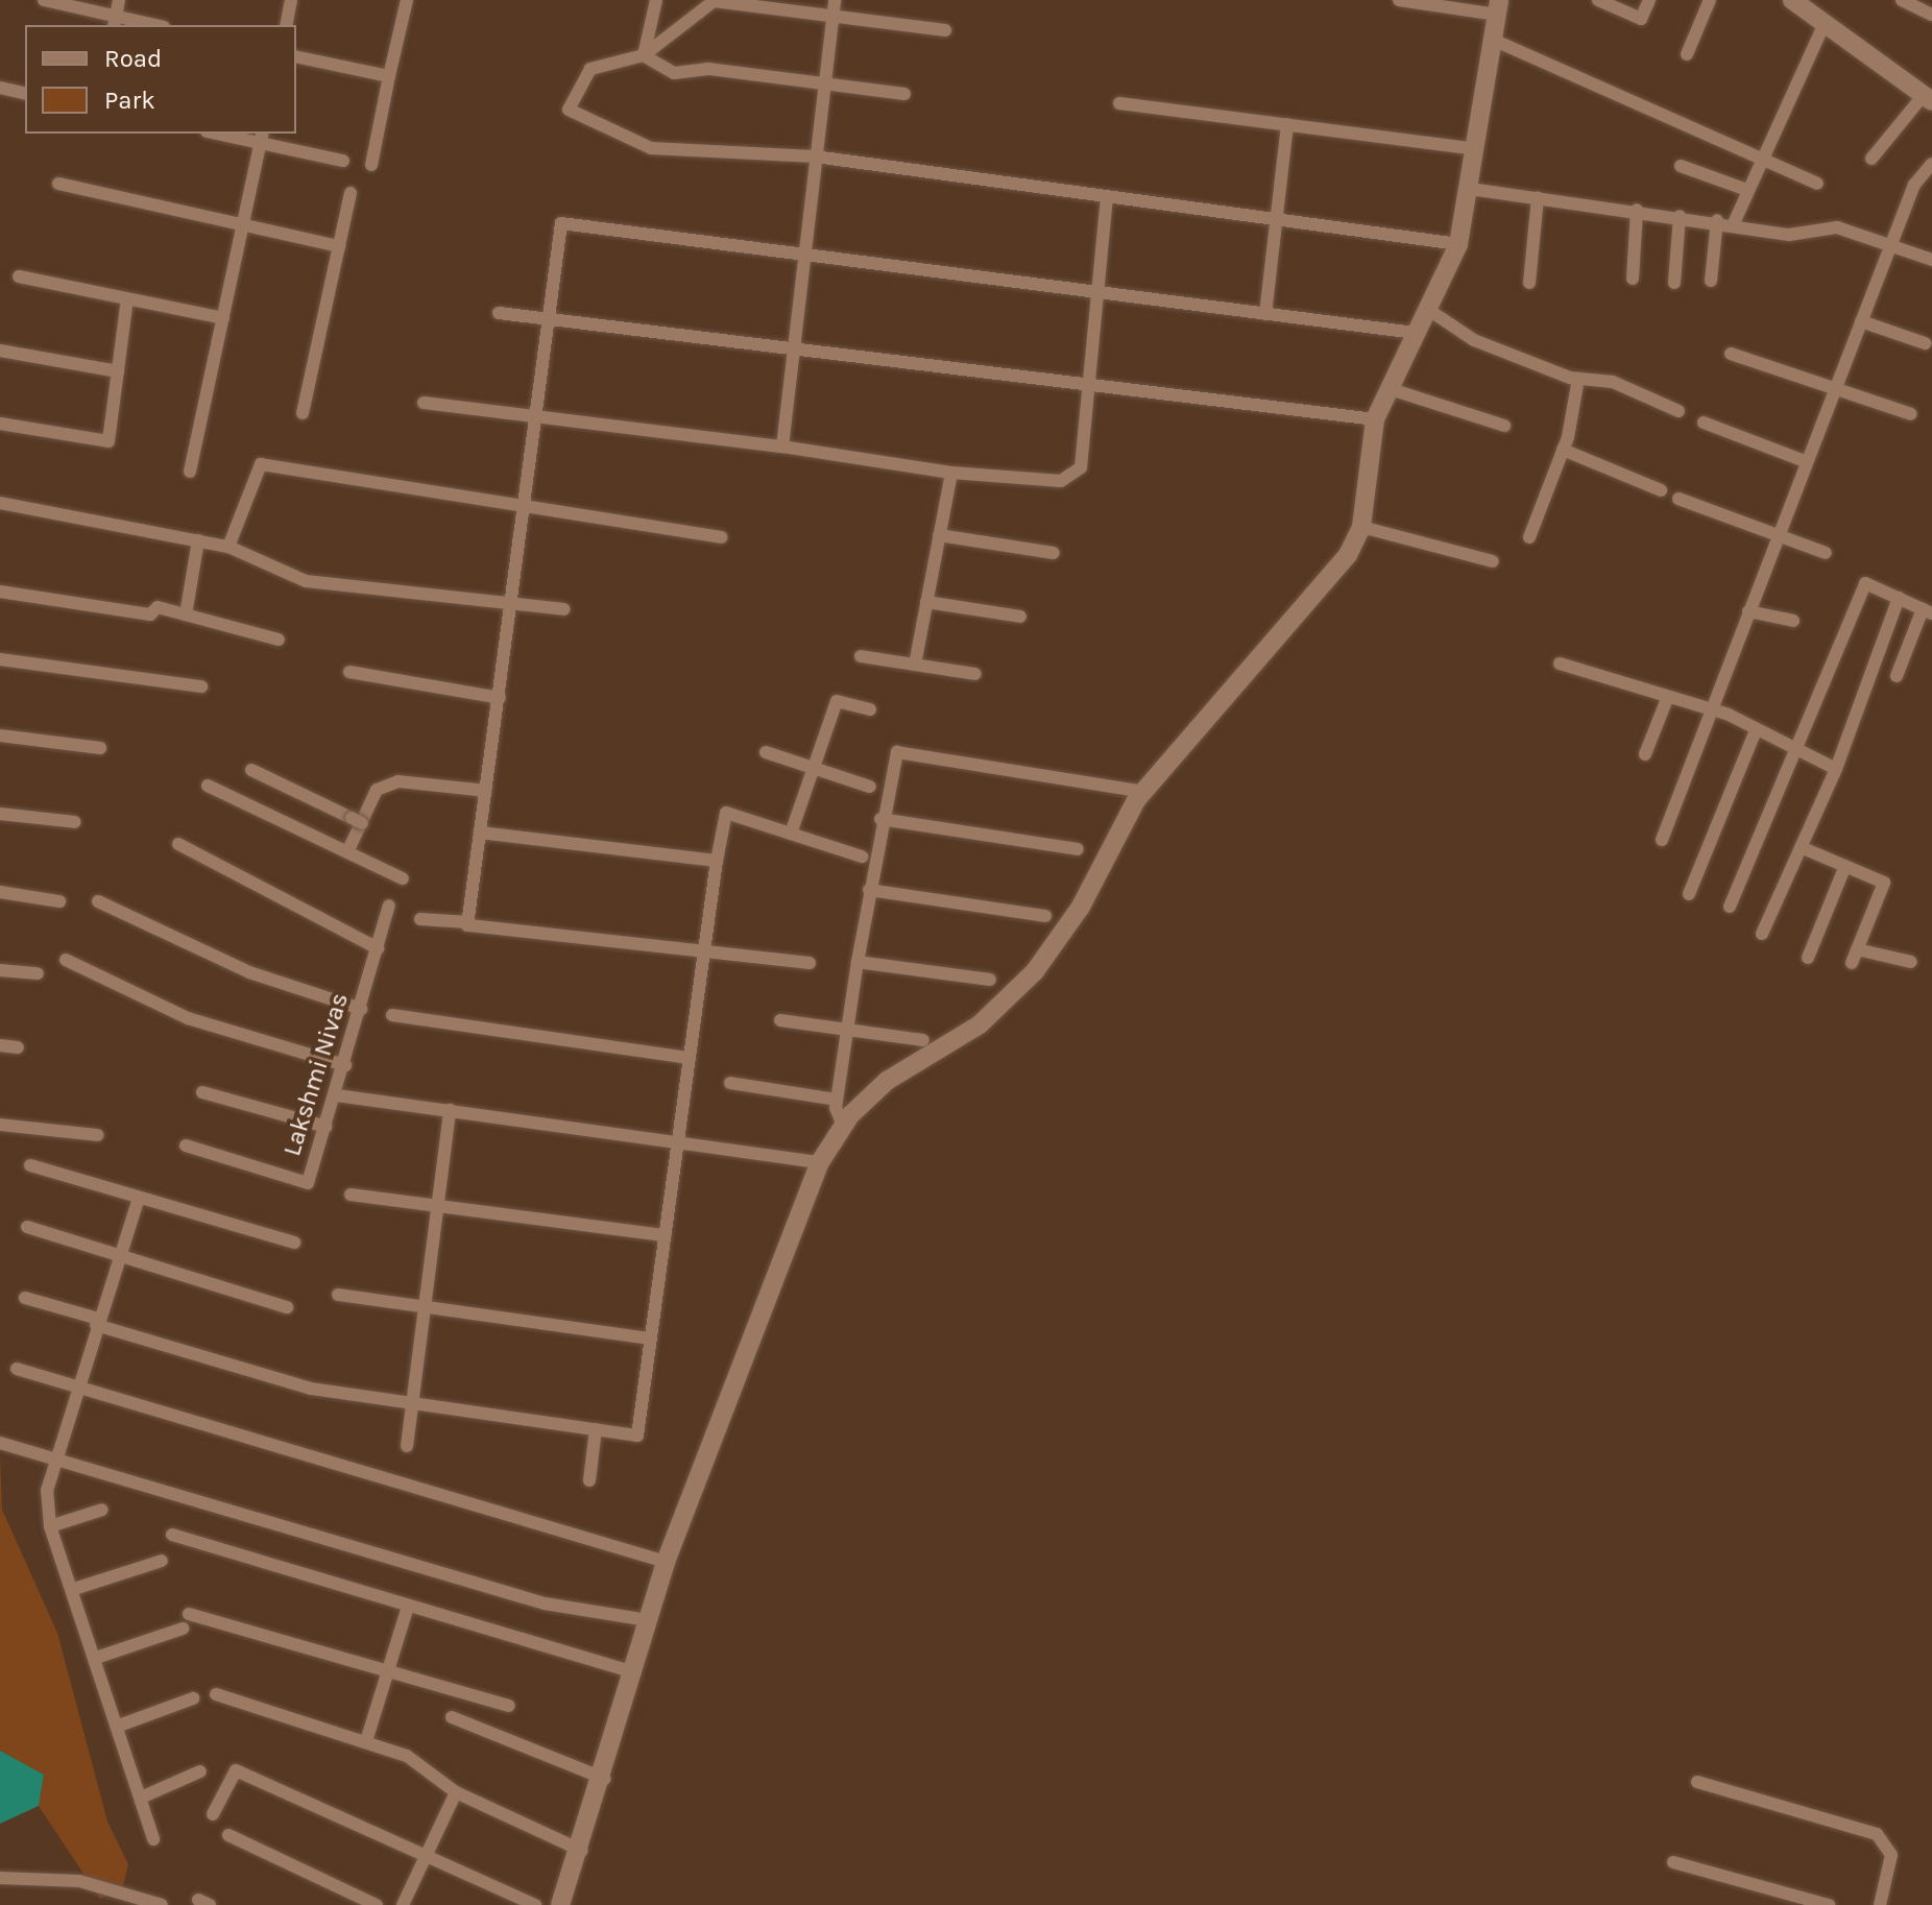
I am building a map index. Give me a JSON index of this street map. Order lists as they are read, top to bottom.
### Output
{
  "streets": {
    "street": ["Lakshmi Nivas"]
  },
  "legend": ["Road", "Park"]
}
